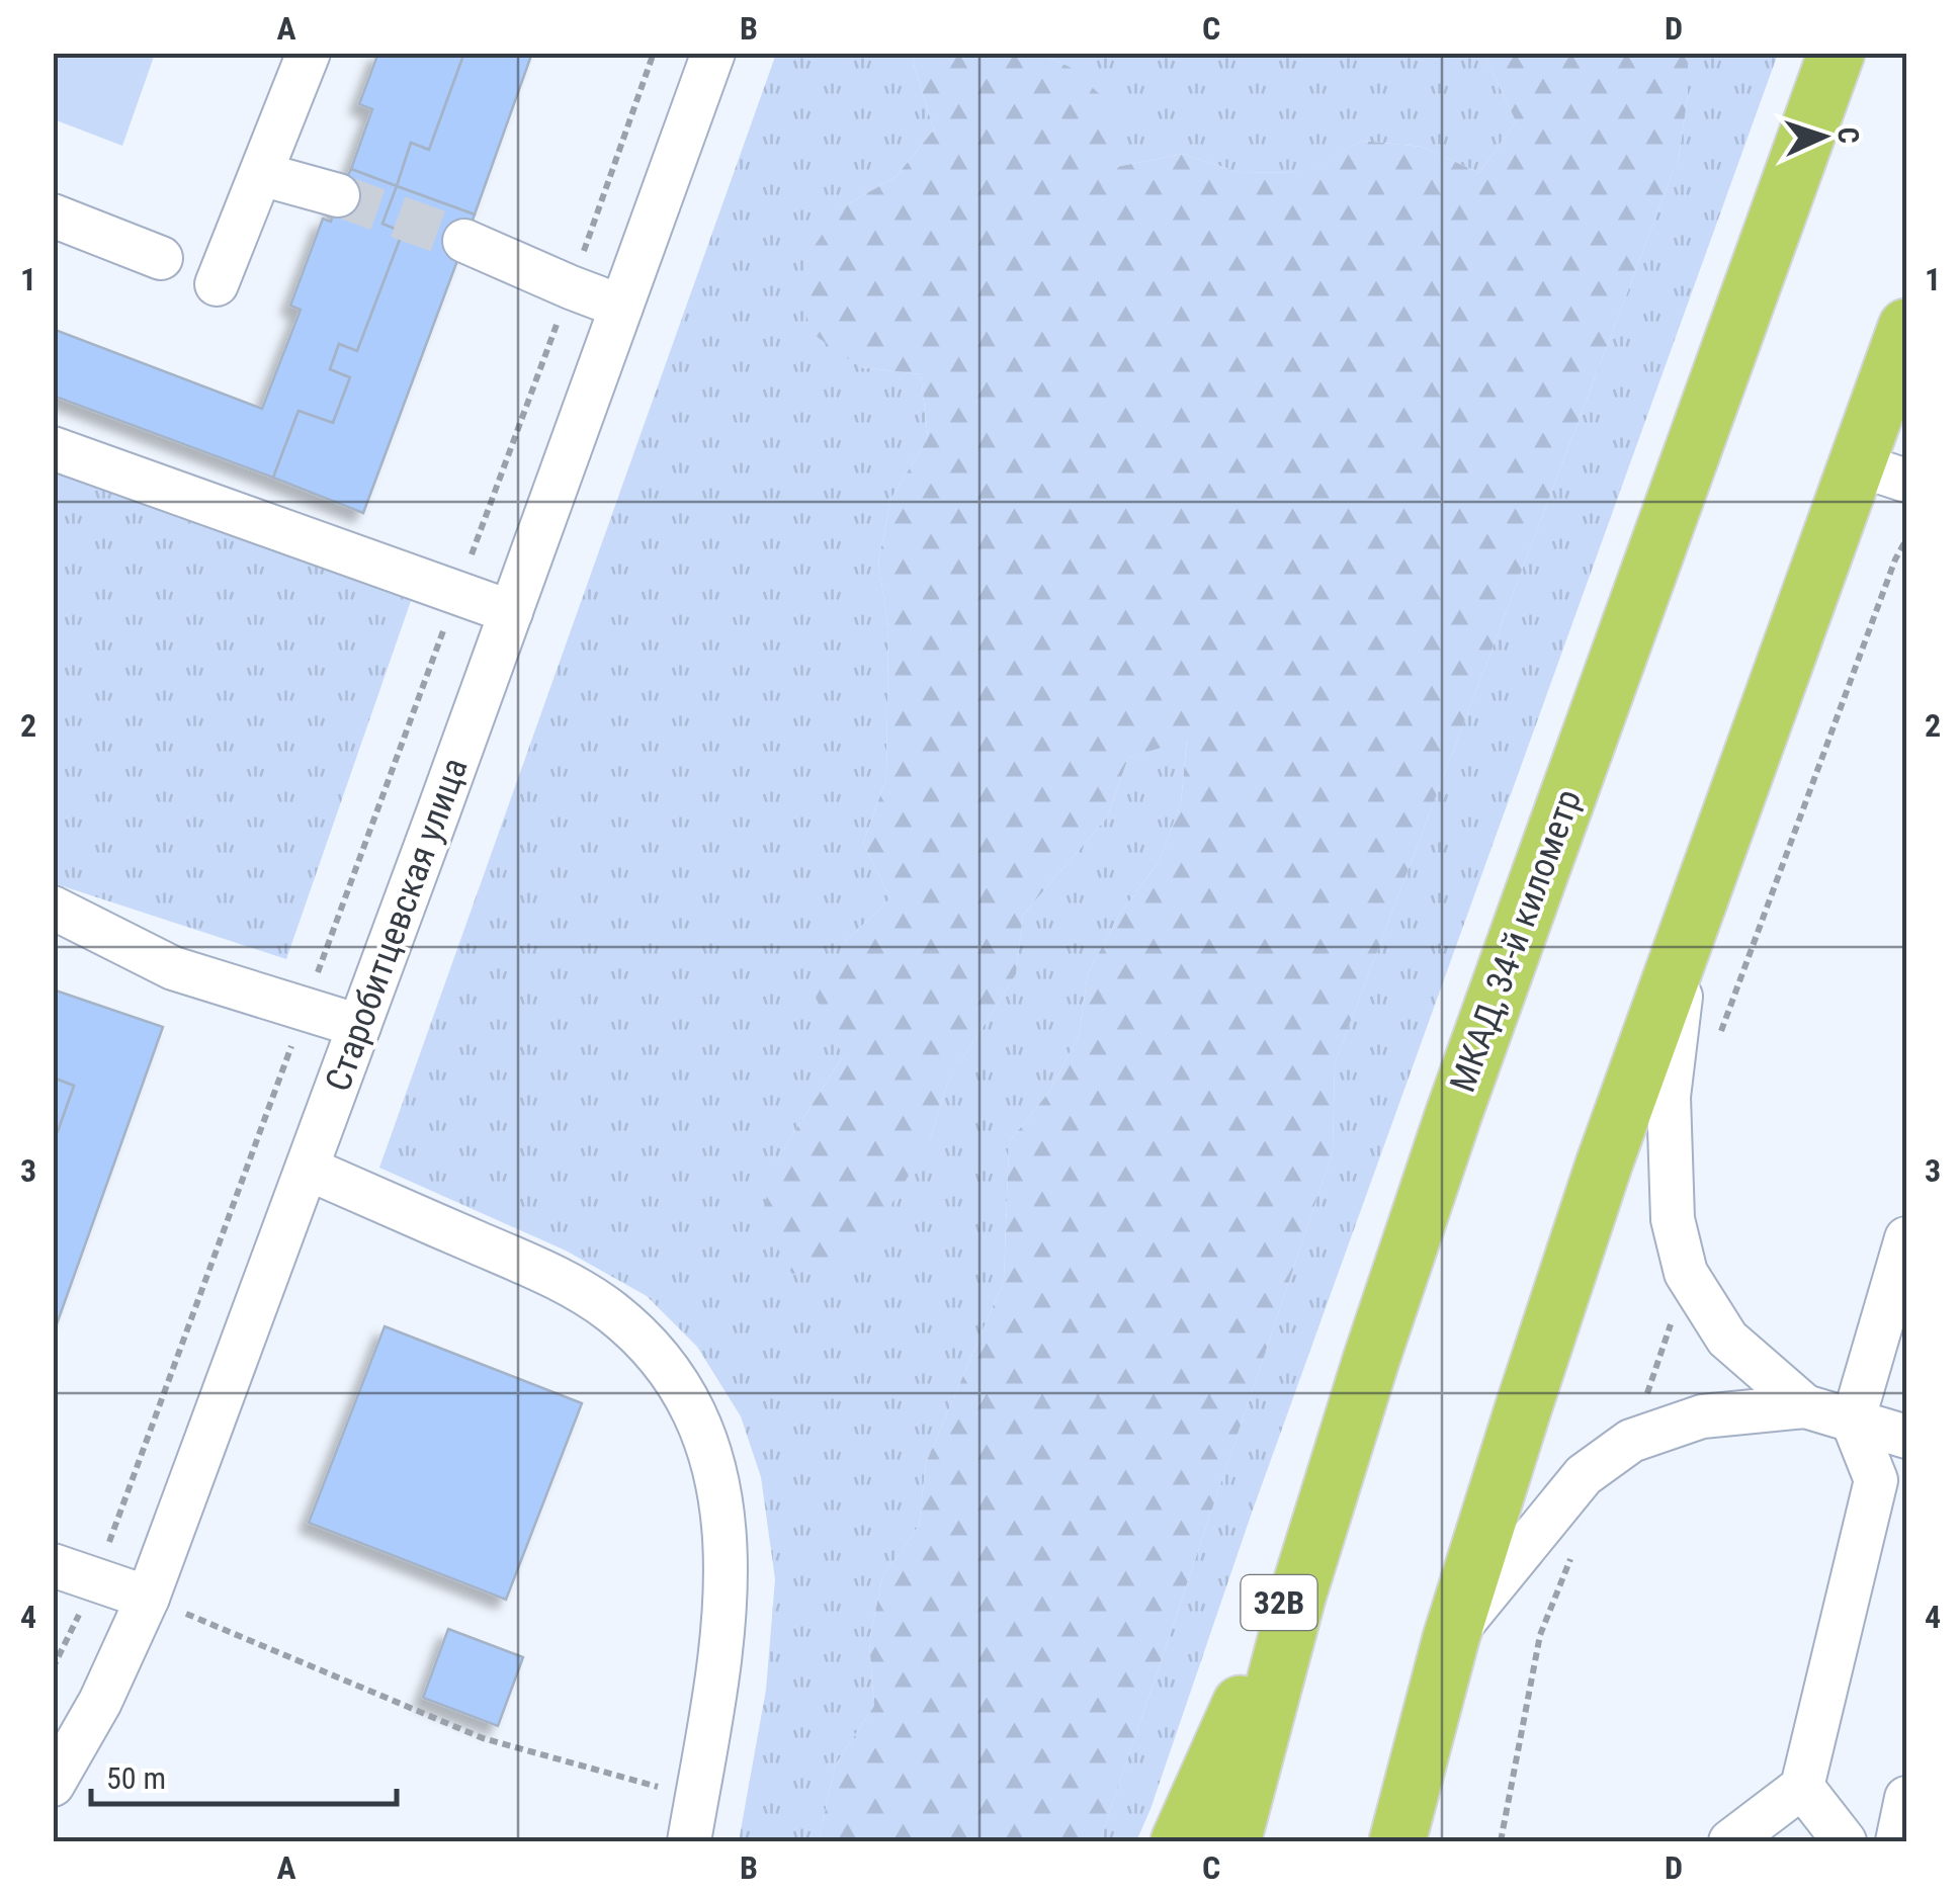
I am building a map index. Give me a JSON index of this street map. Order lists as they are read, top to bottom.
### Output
{
  "streets": {
    "highway": ["МКАД, 34-й километр", "32B"],
    "street": ["Старобитцевская улица"]
  },
  "crossings": [
    ["МКАД, 34-й километр", "32B"]
  ],
  "scale_bar": "50 m",
  "north": "right",
  "grid": {
    "columns": [
      "A",
      "B",
      "C",
      "D"
    ],
    "rows": [
      "1",
      "2",
      "3",
      "4"
    ]
  }
}
